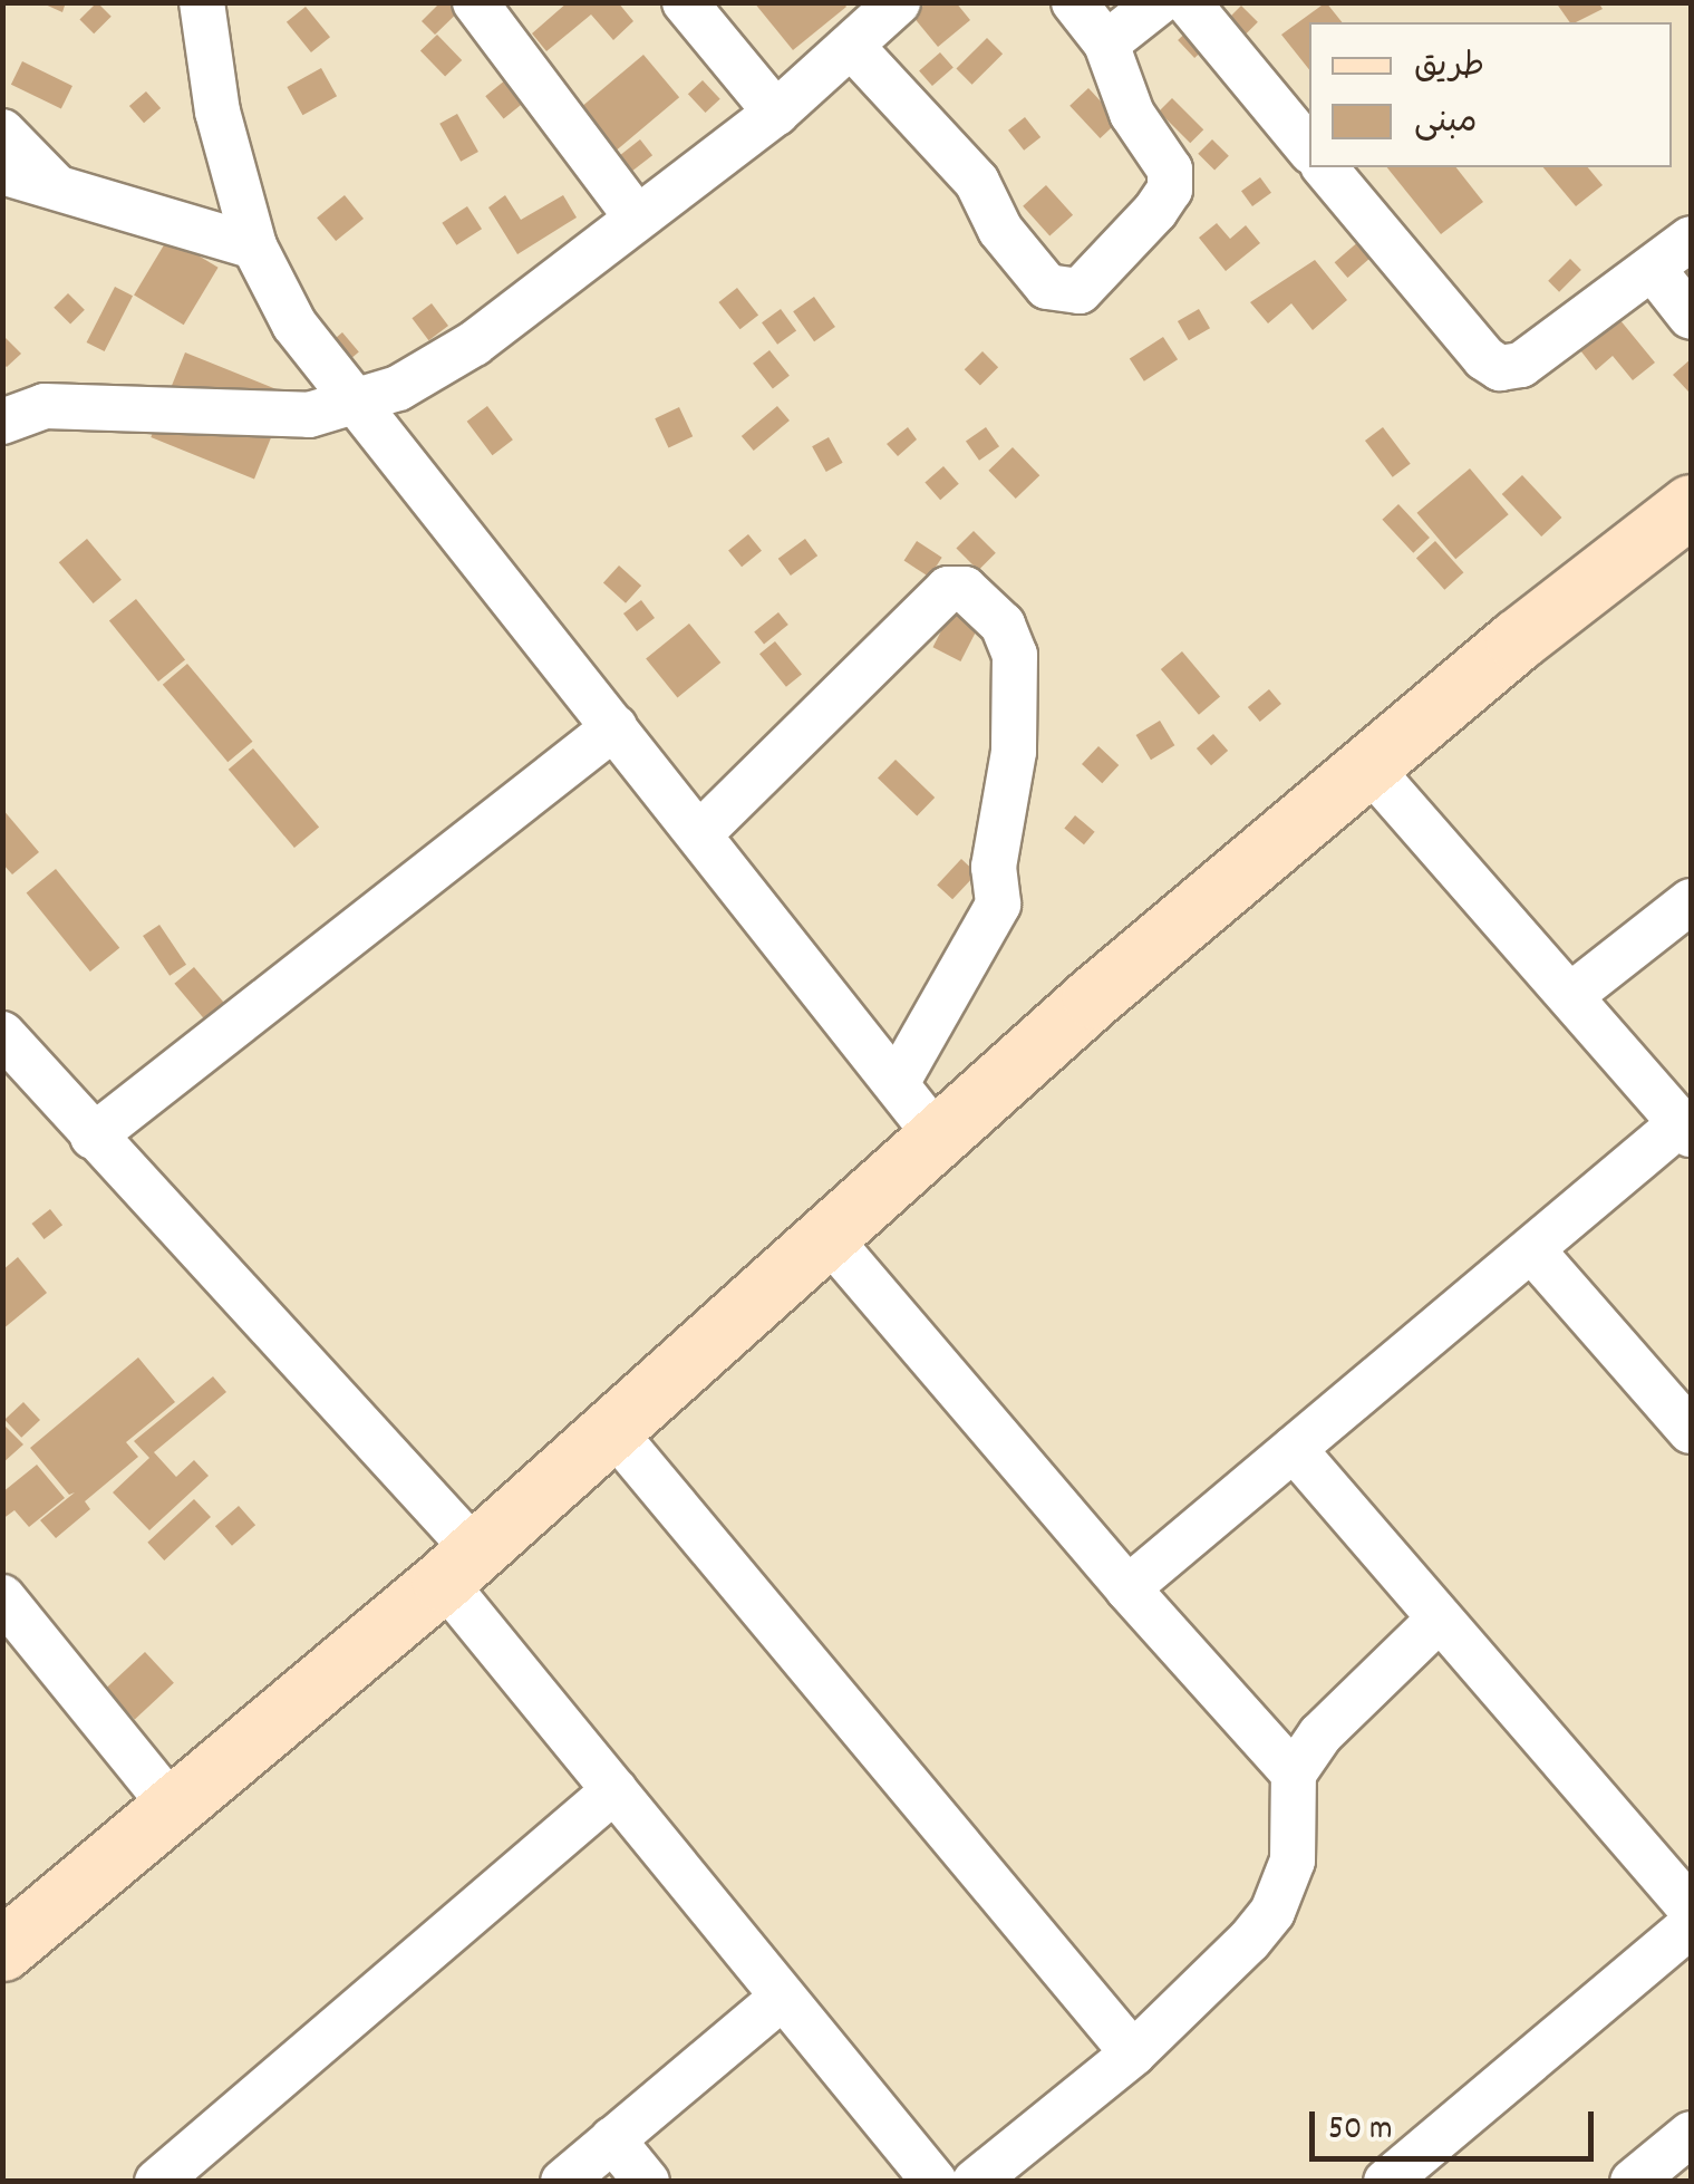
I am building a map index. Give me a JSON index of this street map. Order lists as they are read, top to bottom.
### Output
{
  "legend": ["طريق", "مبنى"],
  "scale_bar": "50 m"
}
